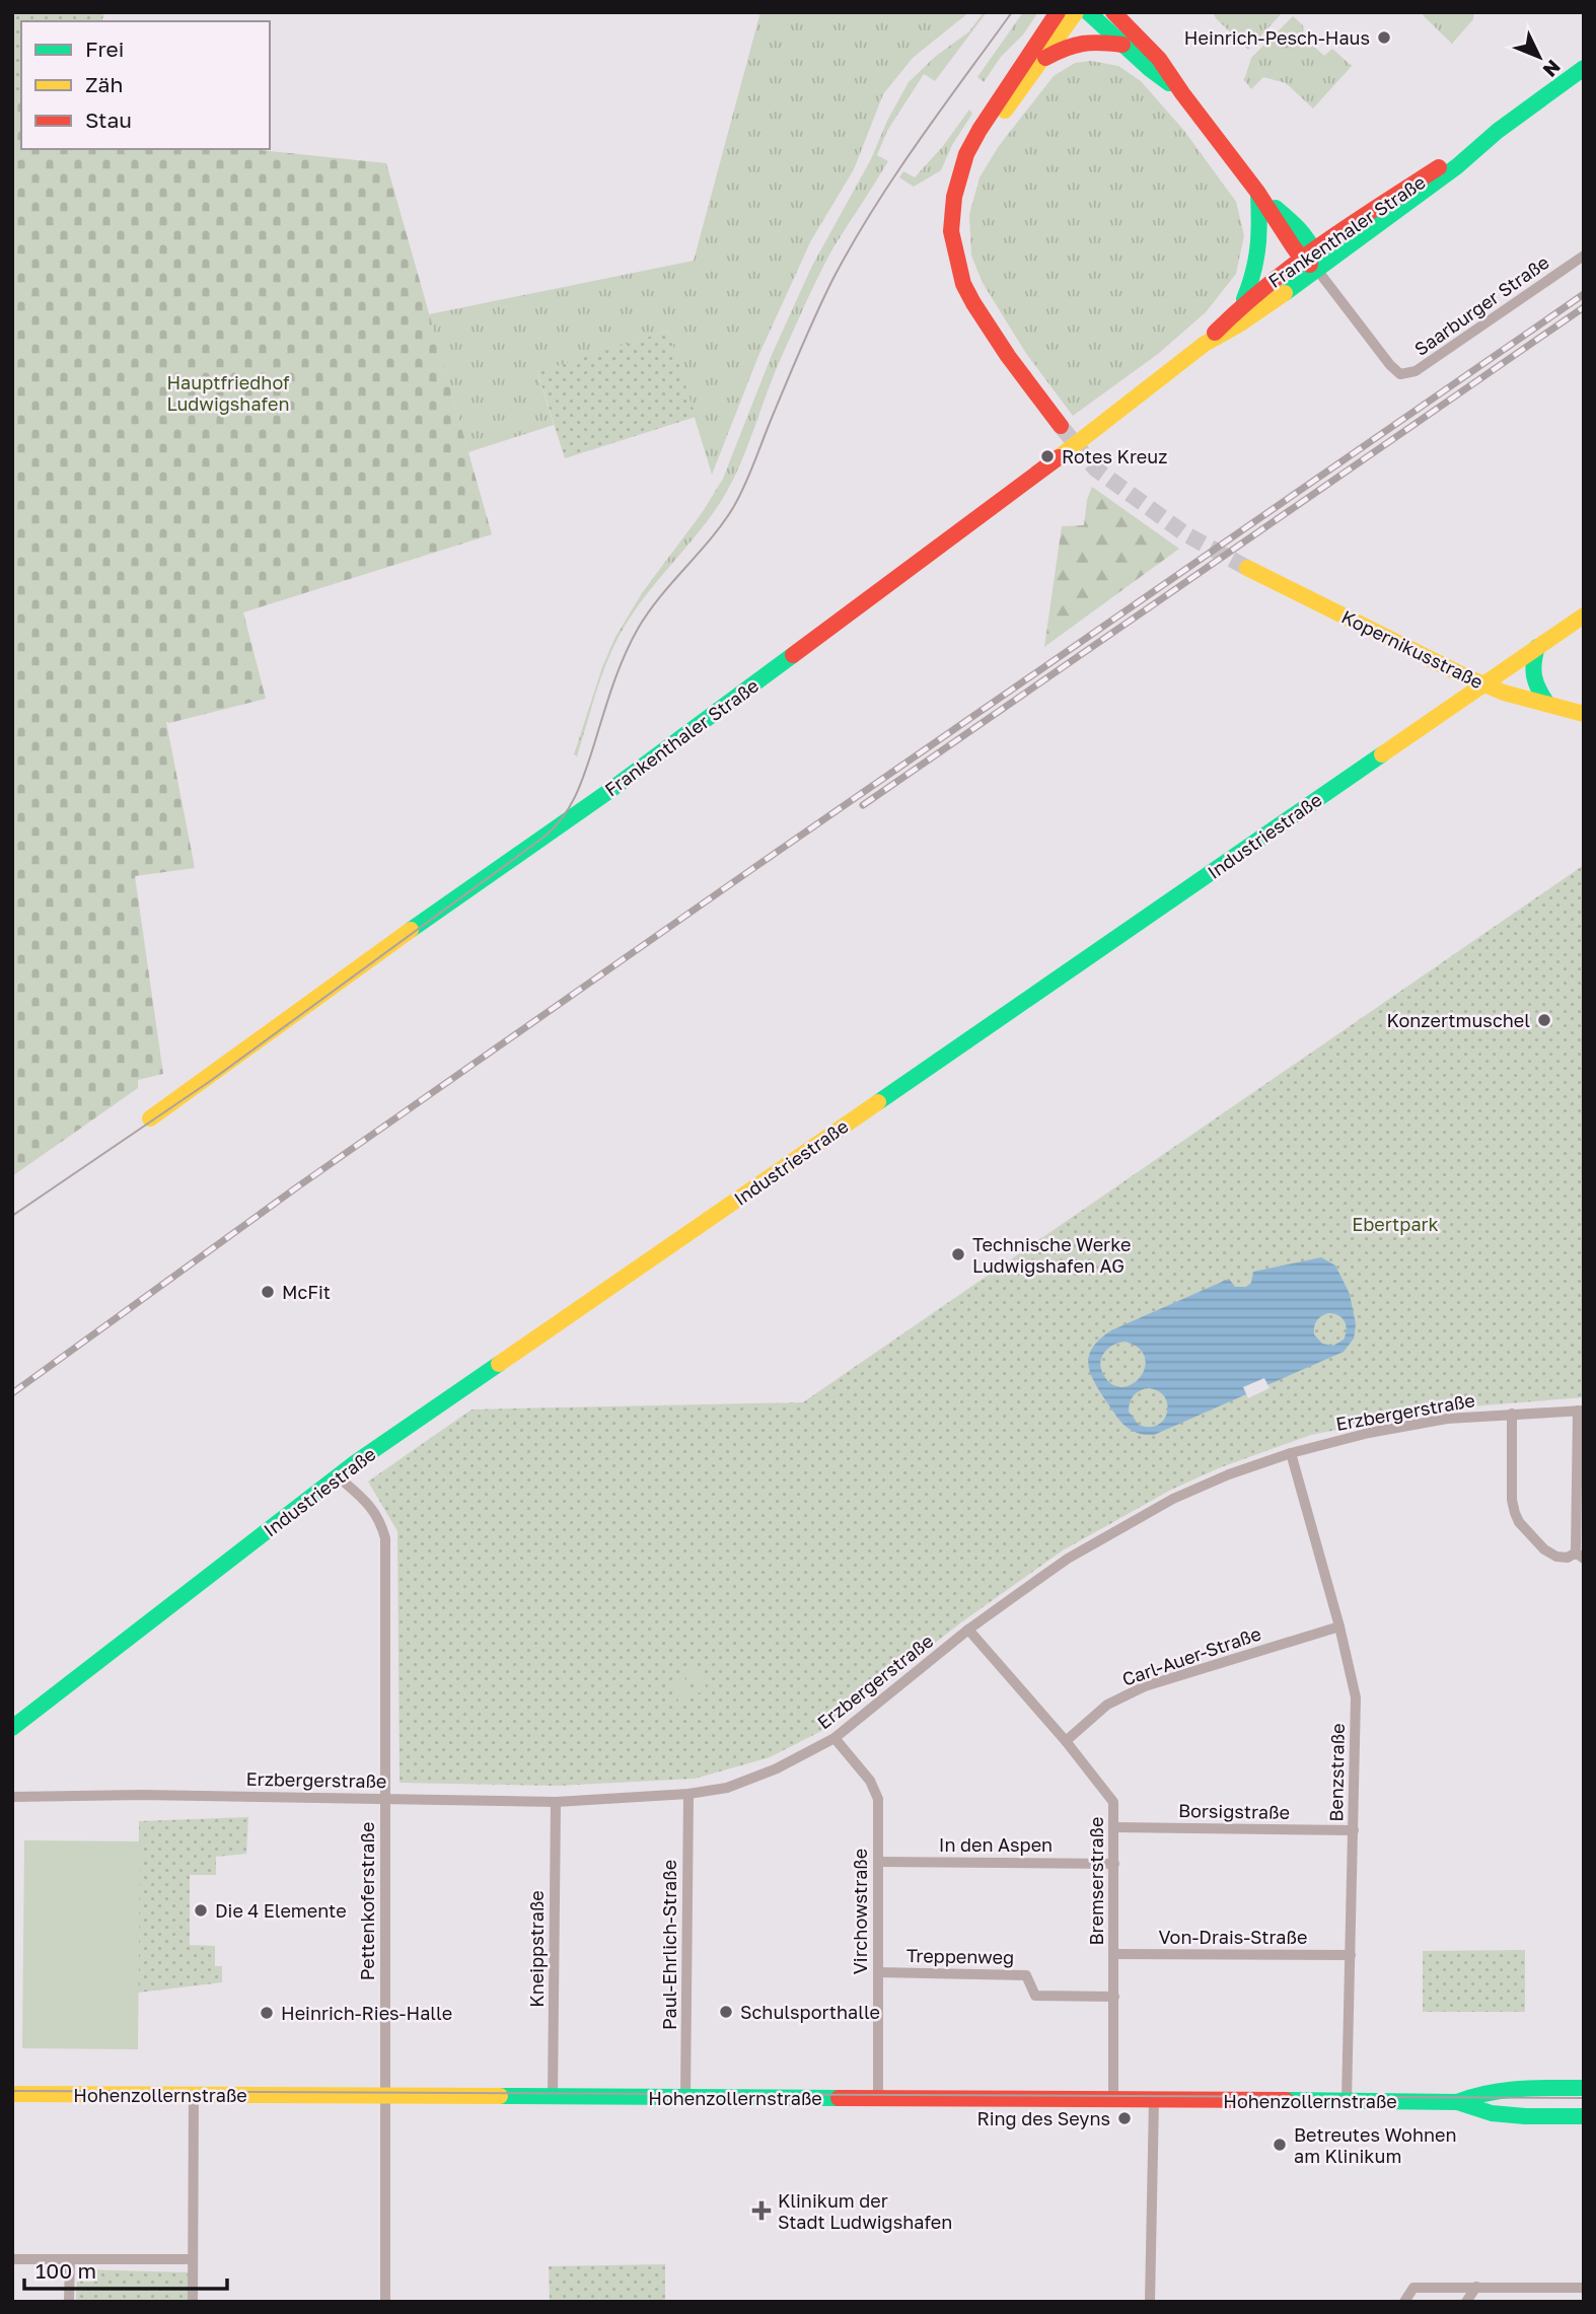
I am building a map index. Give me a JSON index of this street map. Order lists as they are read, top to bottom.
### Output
{
  "streets": {
    "street": [
      "Frankenthaler Straße",
      "Saarburger Straße",
      "Kopernikusstraße",
      "Industriestraße",
      "Erzbergerstraße",
      "Carl-Auer-Straße",
      "Benzstraße",
      "Borsigstraße",
      "In den Aspen",
      "Bremserstraße",
      "Pettenkoferstraße",
      "Virchowstraße",
      "Von-Drais-Straße",
      "Paul-Ehrlich-Straße",
      "Kneippstraße",
      "Treppenweg",
      "Hohenzollernstraße"
    ]
  },
  "crossings": [
    ["Frankenthaler Straße", "Saarburger Straße"],
    ["Kopernikusstraße", "Industriestraße"],
    ["Industriestraße", "Pettenkoferstraße"],
    ["Erzbergerstraße", "Benzstraße"],
    ["Erzbergerstraße", "Bremserstraße"],
    ["Erzbergerstraße", "Pettenkoferstraße"],
    ["Erzbergerstraße", "Virchowstraße"],
    ["Erzbergerstraße", "Paul-Ehrlich-Straße"],
    ["Erzbergerstraße", "Kneippstraße"],
    ["Carl-Auer-Straße", "Benzstraße"],
    ["Carl-Auer-Straße", "Bremserstraße"],
    ["Benzstraße", "Borsigstraße"],
    ["Benzstraße", "Von-Drais-Straße"],
    ["Benzstraße", "Hohenzollernstraße"],
    ["Borsigstraße", "Bremserstraße"],
    ["In den Aspen", "Bremserstraße"],
    ["In den Aspen", "Virchowstraße"],
    ["Bremserstraße", "Von-Drais-Straße"],
    ["Bremserstraße", "Treppenweg"],
    ["Bremserstraße", "Hohenzollernstraße"],
    ["Pettenkoferstraße", "Hohenzollernstraße"],
    ["Virchowstraße", "Treppenweg"],
    ["Virchowstraße", "Hohenzollernstraße"],
    ["Paul-Ehrlich-Straße", "Hohenzollernstraße"],
    ["Kneippstraße", "Hohenzollernstraße"]
  ],
  "parks": ["Hauptfriedhof Ludwigshafen", "Ebertpark"],
  "places": {
    "other": [
      "Heinrich-Pesch-Haus",
      "Rotes Kreuz",
      "Konzertmuschel",
      "Technische Werke Ludwigshafen AG",
      "McFit",
      "Die 4 Elemente",
      "Schulsporthalle",
      "Heinrich-Ries-Halle",
      "Ring des Seyns",
      "Betreutes Wohnen am Klinikum"
    ],
    "health": ["Klinikum der Stadt Ludwigshafen"]
  },
  "legend": ["Frei", "Zäh", "Stau"],
  "scale_bar": "100 m",
  "north": "bottom right"
}
